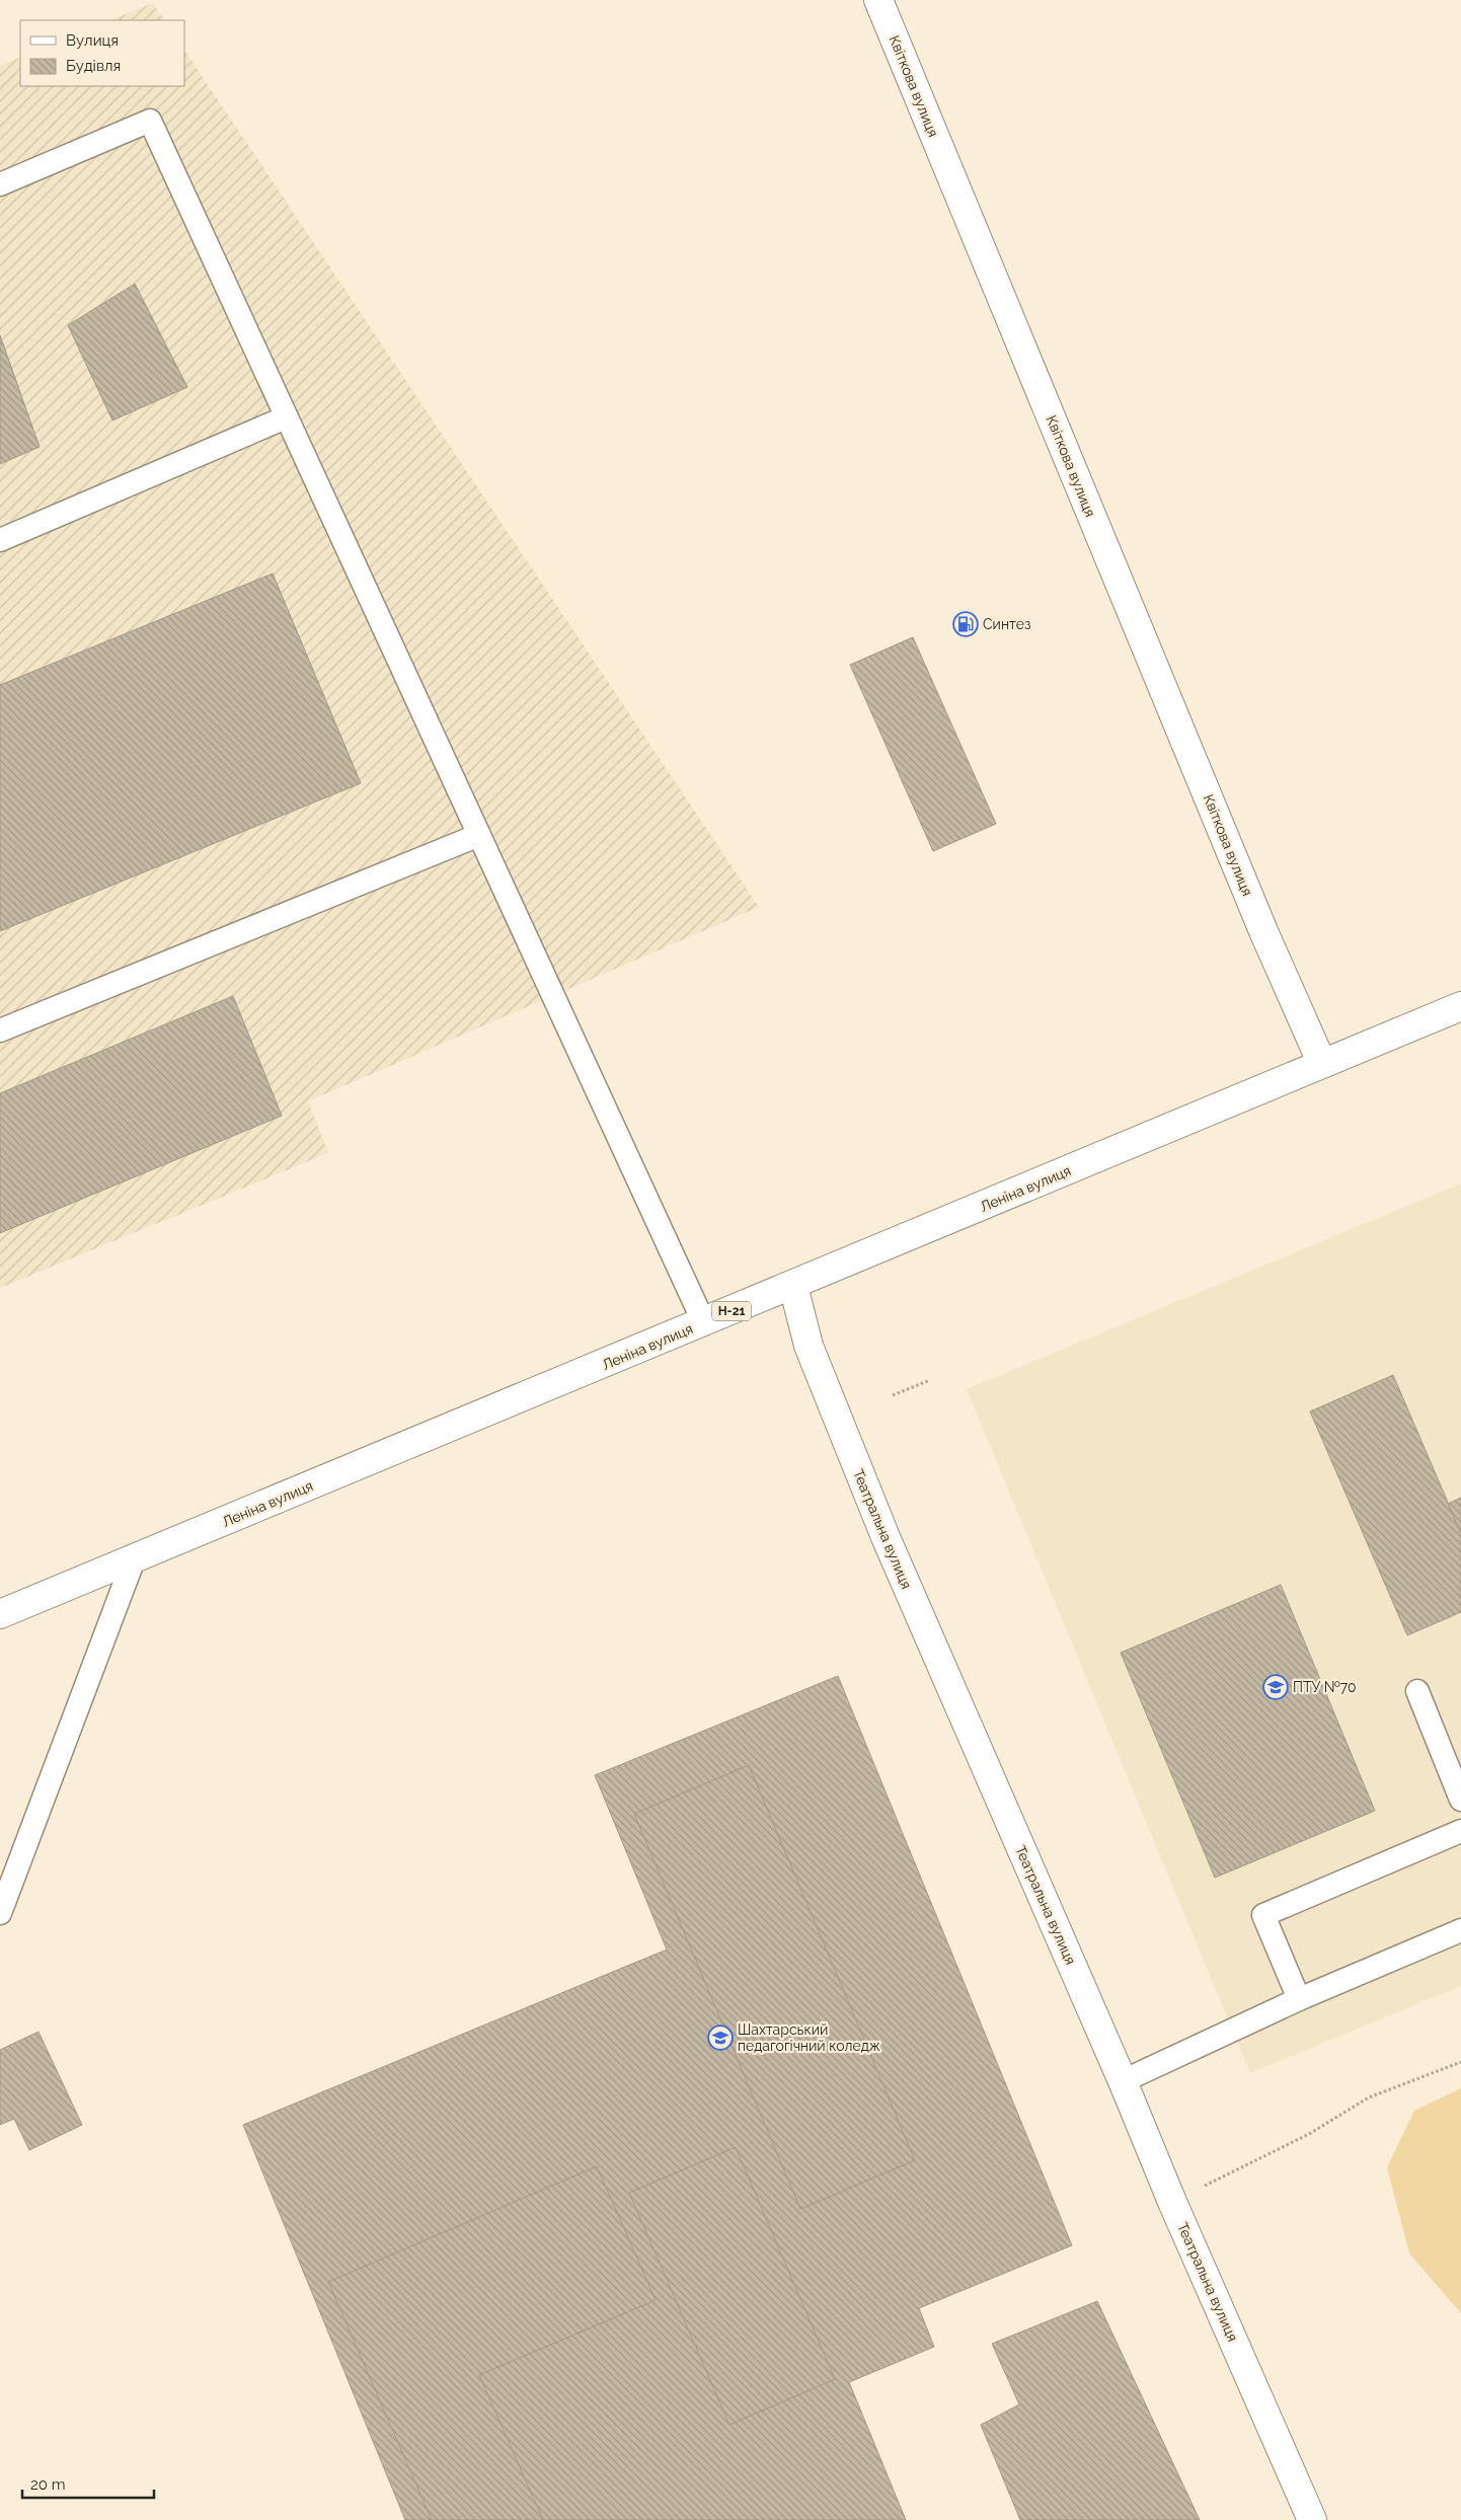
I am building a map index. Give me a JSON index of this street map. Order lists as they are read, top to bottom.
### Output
{
  "streets": {
    "street": [
      "Квіткова вулиця",
      "Леніна вулиця",
      "Н-21",
      "Театральна вулиця"
    ]
  },
  "crossings": [
    ["Квіткова вулиця", "Леніна вулиця"],
    ["Леніна вулиця", "Театральна вулиця"]
  ],
  "places": {
    "fuel station": ["Синтез"],
    "school or university": ["ПТУ №70", "Шахтарський педагогічний коледж"]
  },
  "legend": ["Вулиця", "Будівля"],
  "scale_bar": "20 m"
}
